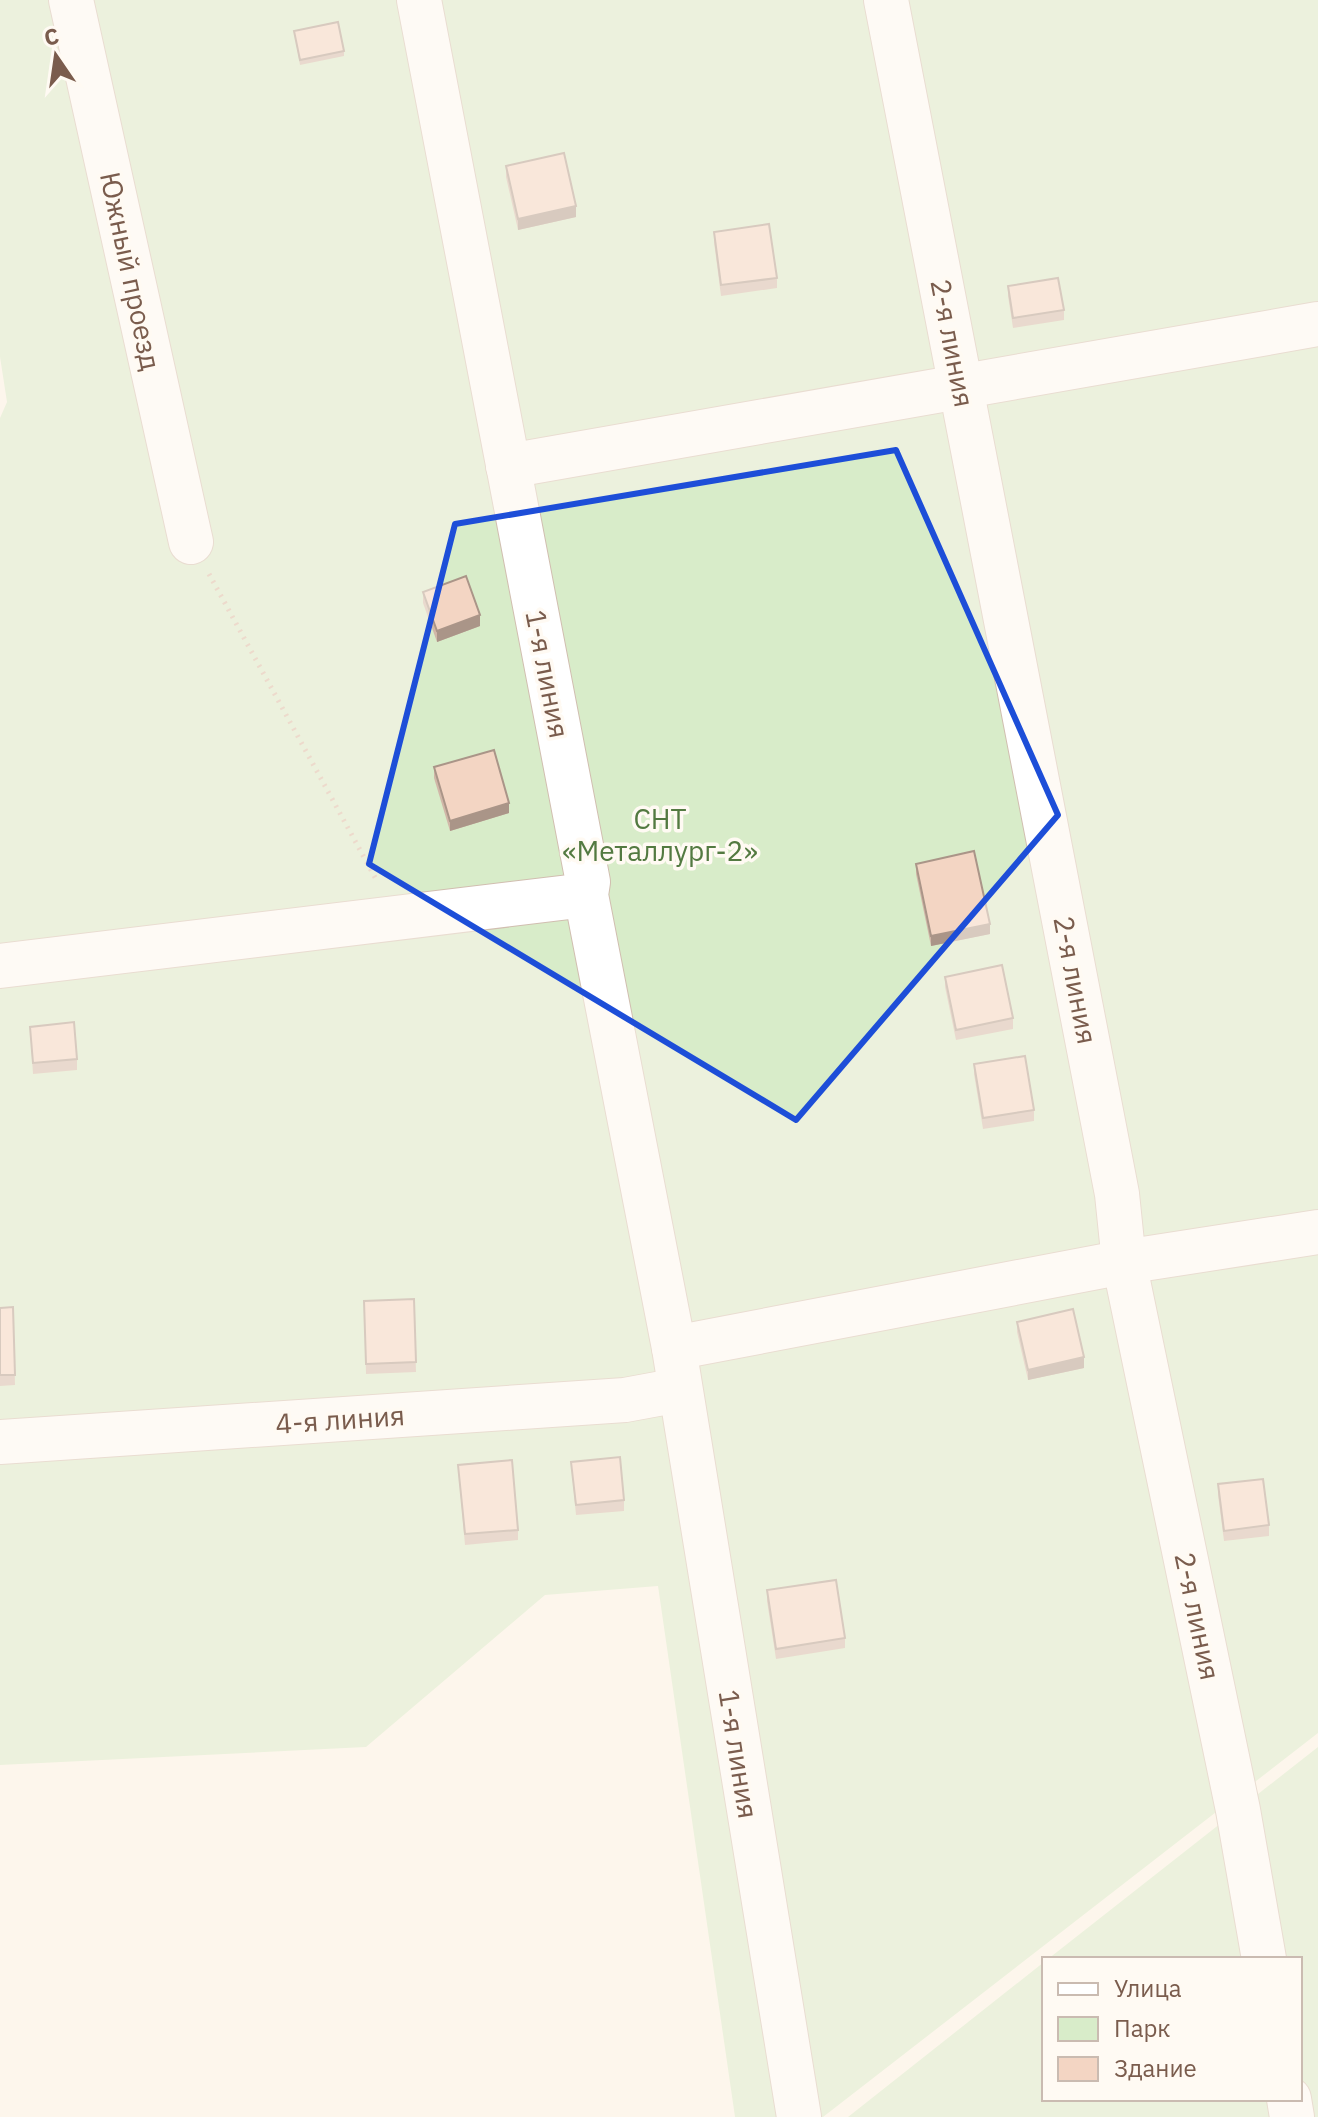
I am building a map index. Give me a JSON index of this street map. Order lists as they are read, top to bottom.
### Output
{
  "streets": {
    "lane": [
      "Южный проезд",
      "2-я линия",
      "1-я линия",
      "4-я линия"
    ]
  },
  "crossings": [
    ["2-я линия", "4-я линия"],
    ["1-я линия", "4-я линия"]
  ],
  "parks": ["СНТ «Металлург-2»"],
  "legend": ["Улица", "Парк", "Здание"],
  "north": "top"
}
